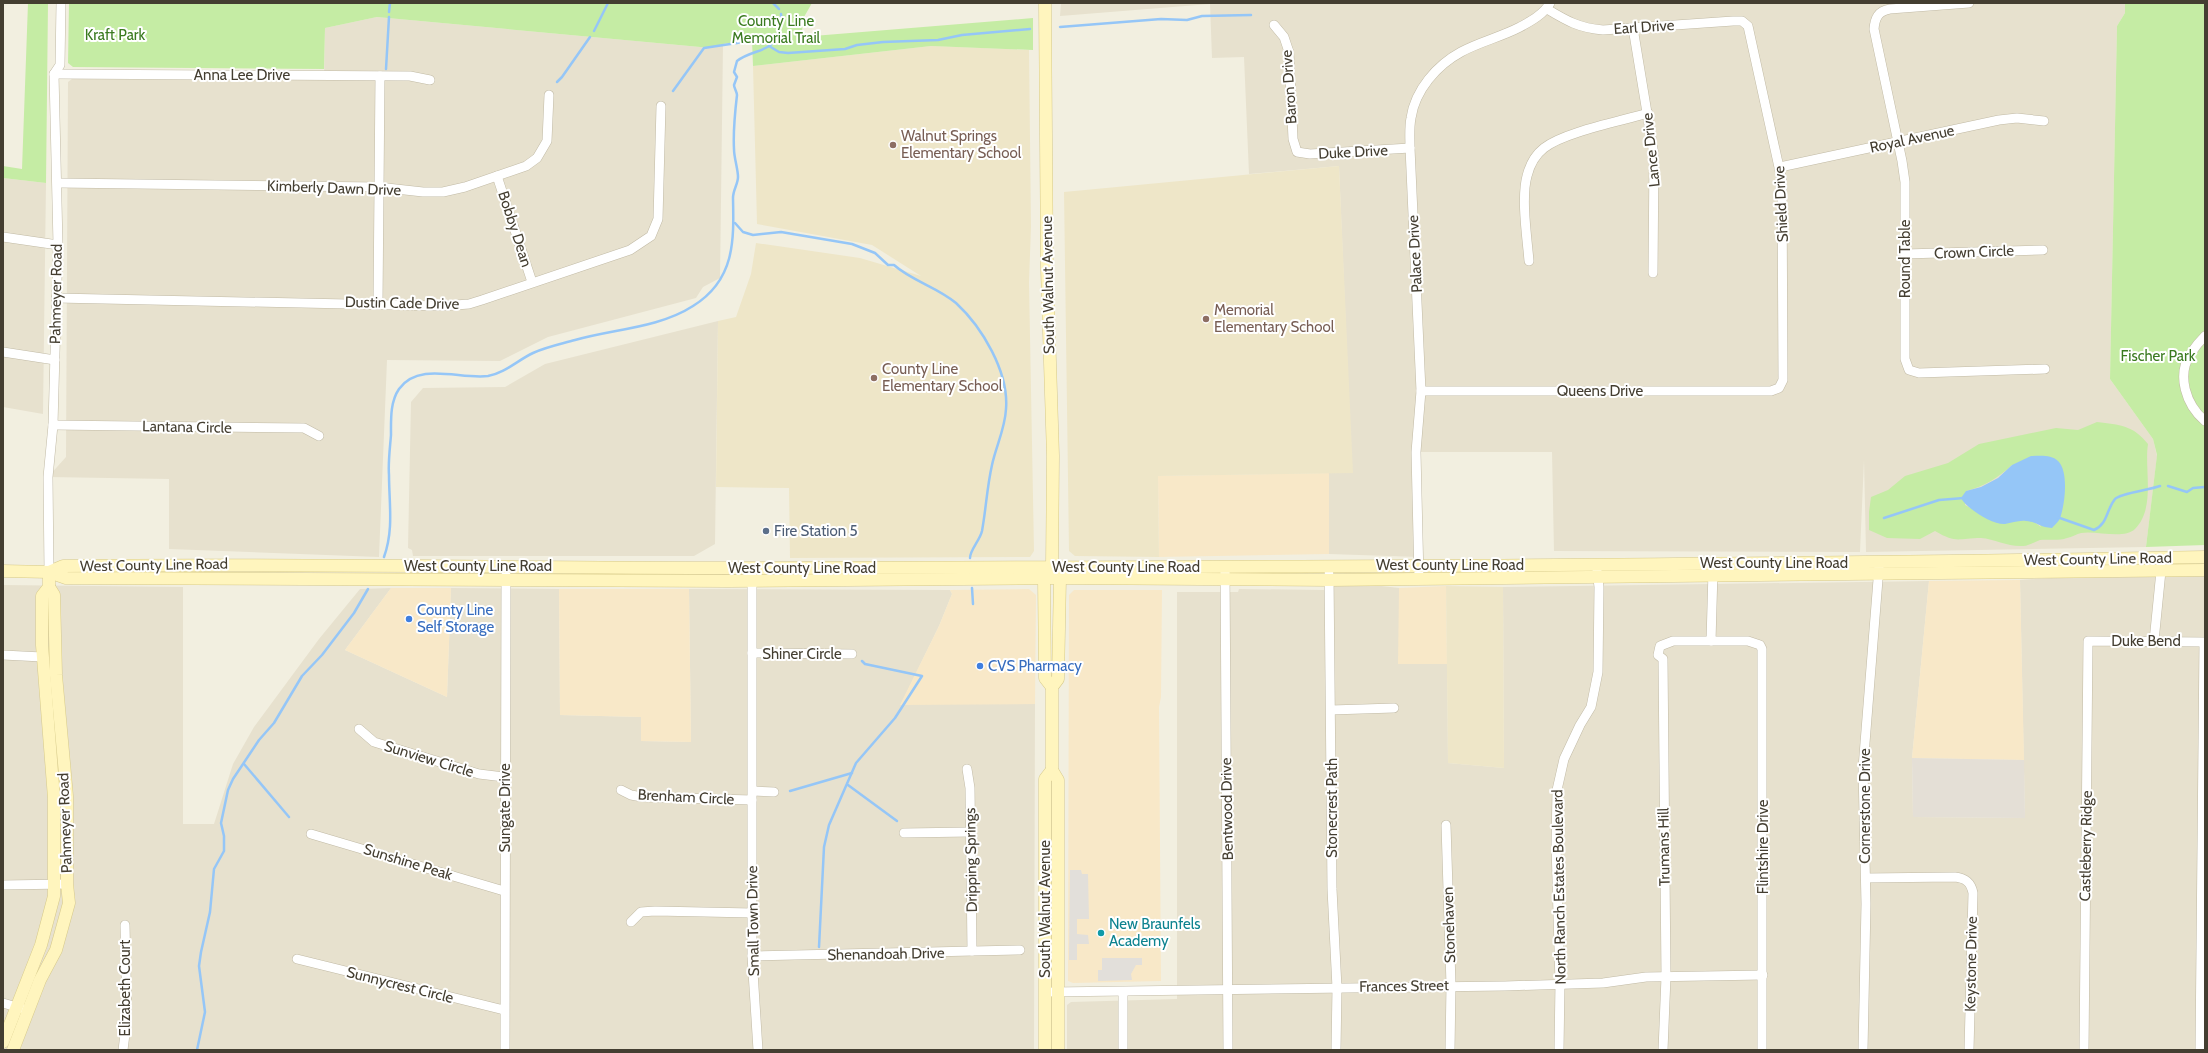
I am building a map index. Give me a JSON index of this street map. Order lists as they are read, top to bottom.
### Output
{
  "streets": {
    "main road": ["South Walnut Avenue", "Pahmeyer Road", "West County Line Road"],
    "street": [
      "Earl Drive",
      "Anna Lee Drive",
      "Baron Drive",
      "Royal Avenue",
      "Lance Drive",
      "Duke Drive",
      "Kimberly Dawn Drive",
      "Shield Drive",
      "Bobby Dean",
      "Crown Circle",
      "Palace Drive",
      "Round Table",
      "Dustin Cade Drive",
      "Queens Drive",
      "Lantana Circle",
      "Duke Bend",
      "Shiner Circle",
      "Sunview Circle",
      "Brenham Circle",
      "Cornerstone Drive",
      "Sungate Drive",
      "Stonecrest Path",
      "Bentwood Drive",
      "Castleberry Ridge",
      "Trumans Hill",
      "Flintshire Drive",
      "Dripping Springs",
      "Sunshine Peak",
      "North Ranch Estates Boulevard",
      "Small Town Drive",
      "Stonehaven",
      "Shenandoah Drive",
      "Keystone Drive",
      "Sunnycrest Circle",
      "Frances Street",
      "Elizabeth Court"
    ]
  },
  "crossings": [
    ["Earl Drive", "Lance Drive"],
    ["Earl Drive", "Shield Drive"],
    ["Earl Drive", "Palace Drive"],
    ["Anna Lee Drive", "Pahmeyer Road"],
    ["Baron Drive", "Duke Drive"],
    ["Royal Avenue", "Shield Drive"],
    ["Royal Avenue", "Round Table"],
    ["Duke Drive", "Palace Drive"],
    ["Kimberly Dawn Drive", "Bobby Dean"],
    ["Kimberly Dawn Drive", "Pahmeyer Road"],
    ["Shield Drive", "Queens Drive"],
    ["Bobby Dean", "Dustin Cade Drive"],
    ["Crown Circle", "Round Table"],
    ["Palace Drive", "Queens Drive"],
    ["Palace Drive", "West County Line Road"],
    ["South Walnut Avenue", "West County Line Road"],
    ["South Walnut Avenue", "Frances Street"],
    ["Pahmeyer Road", "Dustin Cade Drive"],
    ["Pahmeyer Road", "Lantana Circle"],
    ["Pahmeyer Road", "West County Line Road"],
    ["West County Line Road", "Cornerstone Drive"],
    ["West County Line Road", "Sungate Drive"],
    ["West County Line Road", "Stonecrest Path"],
    ["West County Line Road", "Bentwood Drive"],
    ["West County Line Road", "North Ranch Estates Boulevard"],
    ["West County Line Road", "Small Town Drive"],
    ["Duke Bend", "Castleberry Ridge"],
    ["Shiner Circle", "Small Town Drive"],
    ["Sunview Circle", "Sungate Drive"],
    ["Brenham Circle", "Small Town Drive"],
    ["Cornerstone Drive", "Keystone Drive"],
    ["Sungate Drive", "Sunshine Peak"],
    ["Sungate Drive", "Sunnycrest Circle"],
    ["Stonecrest Path", "Frances Street"],
    ["Bentwood Drive", "Frances Street"],
    ["Trumans Hill", "Flintshire Drive"],
    ["Trumans Hill", "Frances Street"],
    ["Flintshire Drive", "Frances Street"],
    ["Dripping Springs", "Shenandoah Drive"],
    ["North Ranch Estates Boulevard", "Frances Street"],
    ["Small Town Drive", "Shenandoah Drive"],
    ["Stonehaven", "Frances Street"]
  ],
  "parks": ["County Line Memorial Trail", "Kraft Park", "Fischer Park"],
  "places": [
    "Walnut Springs Elementary School",
    "Memorial Elementary School",
    "County Line Elementary School",
    "Fire Station 5",
    "County Line Self Storage",
    "CVS Pharmacy",
    "New Braunfels Academy"
  ]
}
